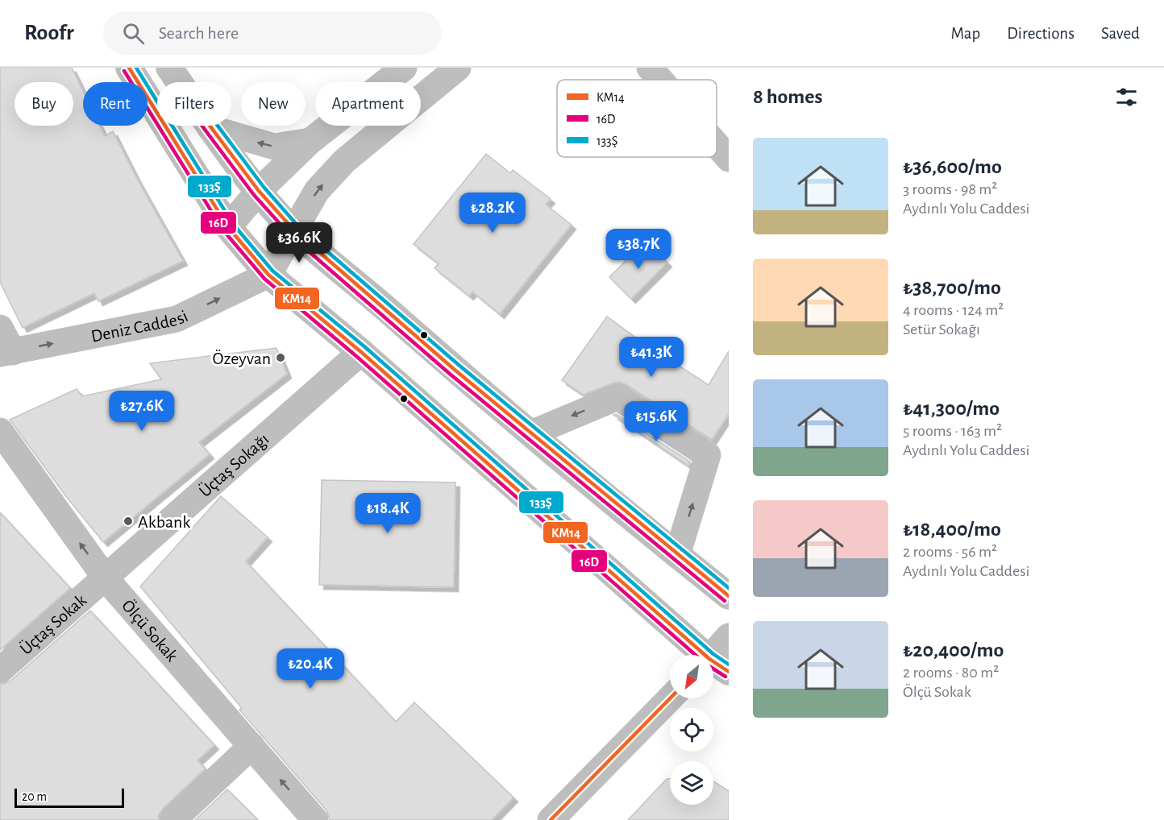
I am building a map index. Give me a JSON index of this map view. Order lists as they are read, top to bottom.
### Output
{
  "streets": {
    "street": [
      "Deniz Caddesi",
      "Üçtaş Sokağı",
      "Üçtaş Sokak",
      "Ölçü Sokak"
    ]
  },
  "crossings": [
    ["Üçtaş Sokağı", "Üçtaş Sokak"],
    ["Üçtaş Sokağı", "Ölçü Sokak"],
    ["Üçtaş Sokak", "Ölçü Sokak"]
  ],
  "one_way": ["Deniz Caddesi", "Ölçü Sokak"],
  "places": ["Özeyvan", "Akbank"],
  "lines": ["transit line KM14", "transit line 133Ş", "transit line 16D"],
  "legend": ["KM14", "16D", "133Ş"],
  "scale_bar": "20 m",
  "north": "bottom left",
  "page": {
    "header": "Roofr",
    "search": "Search here",
    "nav": ["Map", "Directions", "Saved"],
    "heading": "8 homes",
    "chip": [
      "Buy",
      "Rent",
      "Filters",
      "New",
      "Apartment"
    ],
    "list": [
      {
        "name": "₺36,600/mo",
        "note": "3 rooms · 98 m² · Aydınlı Yolu Caddesi"
      },
      {
        "name": "₺38,700/mo",
        "note": "4 rooms · 124 m² · Setür Sokağı"
      },
      {
        "name": "₺41,300/mo",
        "note": "5 rooms · 163 m² · Aydınlı Yolu Caddesi"
      },
      {
        "name": "₺18,400/mo",
        "note": "2 rooms · 56 m² · Aydınlı Yolu Caddesi"
      },
      {
        "name": "₺20,400/mo",
        "note": "2 rooms · 80 m² · Ölçü Sokak"
      }
    ],
    "price": [
      "₺28.2K",
      "₺36.6K",
      "₺38.7K",
      "₺41.3K",
      "₺27.6K",
      "₺15.6K",
      "₺18.4K",
      "₺20.4K"
    ],
    "scale": "20 m"
  }
}
